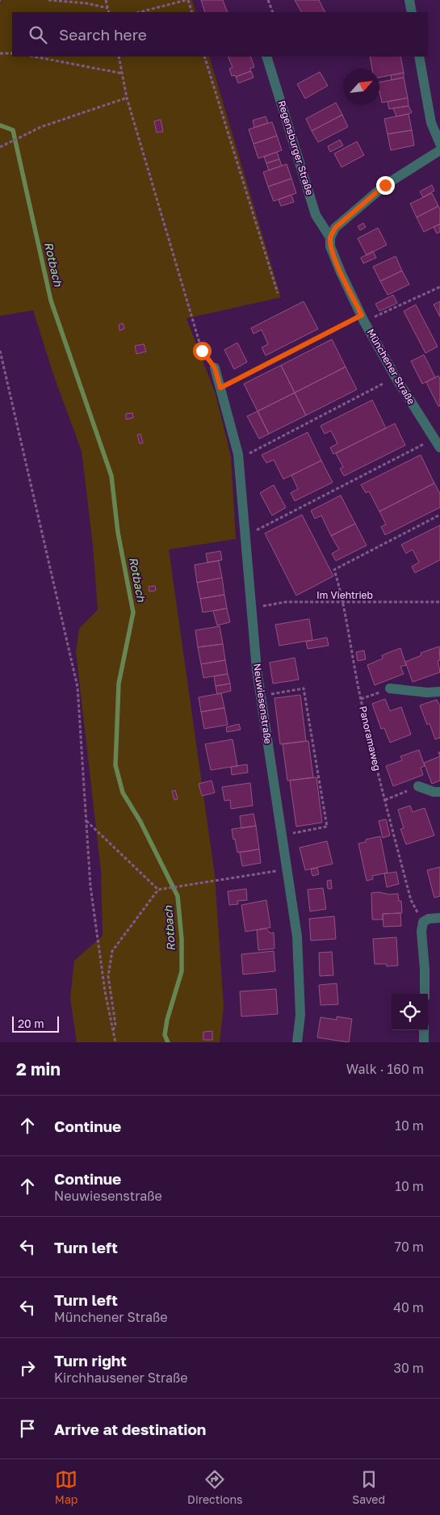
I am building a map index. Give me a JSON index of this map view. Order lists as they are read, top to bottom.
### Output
{
  "streets": {
    "street": ["Regensburger Straße", "Münchener Straße", "Neuwiesenstraße"],
    "path": ["Im Viehtrieb", "Panoramaweg"]
  },
  "crossings": [
    ["Regensburger Straße", "Münchener Straße"],
    ["Im Viehtrieb", "Neuwiesenstraße"],
    ["Im Viehtrieb", "Panoramaweg"]
  ],
  "water": ["Rotbach"],
  "scale_bar": "20 m",
  "north": "top right",
  "page": {
    "search": "Search here",
    "scale": "20 m",
    "heading": ["2 min", "Walk · 160 m"],
    "list": [
      ["Continue", "10 m"],
      ["Continue", "Neuwiesenstraße", "10 m"],
      ["Turn left", "70 m"],
      ["Turn left", "Münchener Straße", "40 m"],
      ["Turn right", "Kirchhausener Straße", "30 m"],
      "Arrive at destination"
    ],
    "nav": ["Map", "Directions", "Saved"]
  }
}
